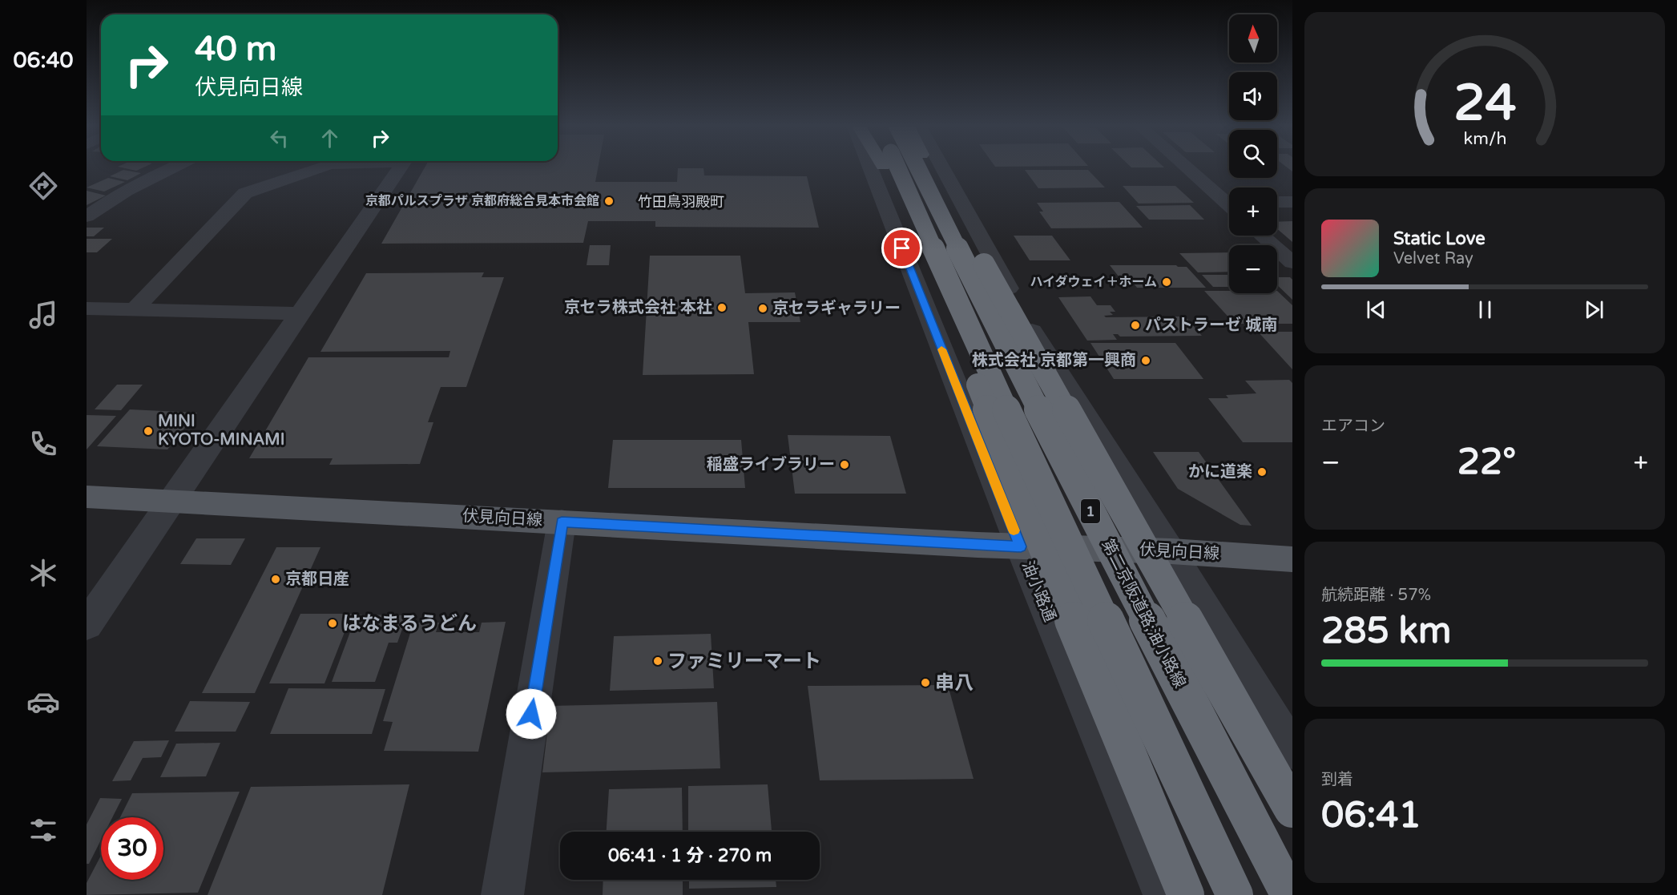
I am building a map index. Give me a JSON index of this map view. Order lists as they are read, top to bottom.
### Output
{
  "streets": {
    "highway": ["1", "第二京阪道路;油小路線"],
    "main road": ["伏見向日線"],
    "street": ["油小路通"]
  },
  "crossings": [
    ["伏見向日線", "油小路通"]
  ],
  "districts": ["竹田鳥羽殿町"],
  "places": [
    "京都パルスプラザ 京都府総合見本市会館",
    "ハイダウェイ＋ホーム",
    "京セラ株式会社 本社",
    "京セラギャラリー",
    "パストラーゼ 城南",
    "株式会社 京都第一興商",
    "MINI KYOTO-MINAMI",
    "稲盛ライブラリー",
    "かに道楽",
    "京都日産",
    "はなまるうどん",
    "ファミリーマート",
    "串八"
  ],
  "north": "top",
  "page": {
    "tabs": "06:40",
    "map_buttons": ["+", "−"],
    "turn": ["40 m", "伏見向日線"],
    "song": ["Static Love", "Velvet Ray"],
    "tile": [
      "エアコン",
      ["航続距離 · 57%", "285 km"],
      ["到着", "06:41"]
    ],
    "heat": ["−", "22°", "+"],
    "limit": "30",
    "trip": "06:41 · 1 分 · 270 m",
    "gauge": ["24", "km/h"]
  }
}
